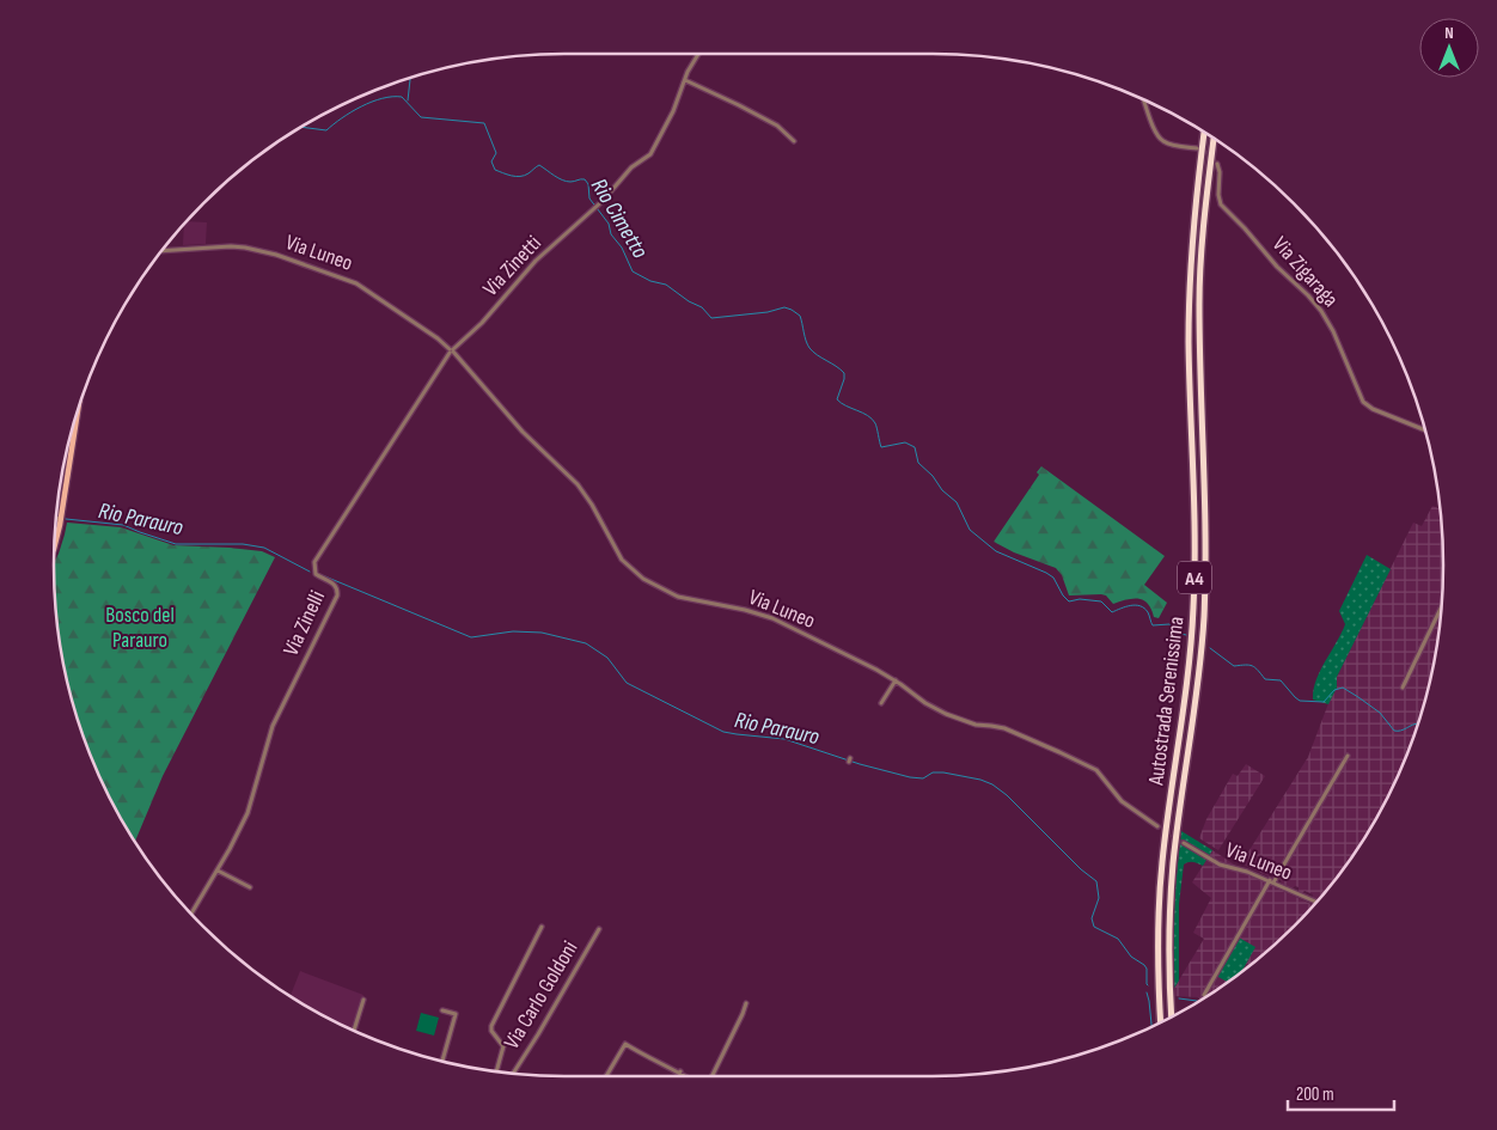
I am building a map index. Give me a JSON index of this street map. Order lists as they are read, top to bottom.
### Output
{
  "streets": {
    "highway": ["A4", "Autostrada Serenissima"],
    "street": [
      "Via Luneo",
      "Via Zinetti",
      "Via Zigaraga",
      "Via Zinelli",
      "Via Carlo Goldoni"
    ]
  },
  "crossings": [
    ["Via Luneo", "Via Zinetti"],
    ["Via Luneo", "Via Zinelli"],
    ["Via Zinetti", "Via Zinelli"]
  ],
  "water": ["Rio Cimetto", "Rio Parauro"],
  "parks": ["Bosco del Parauro"],
  "scale_bar": "200 m",
  "north": "top"
}
